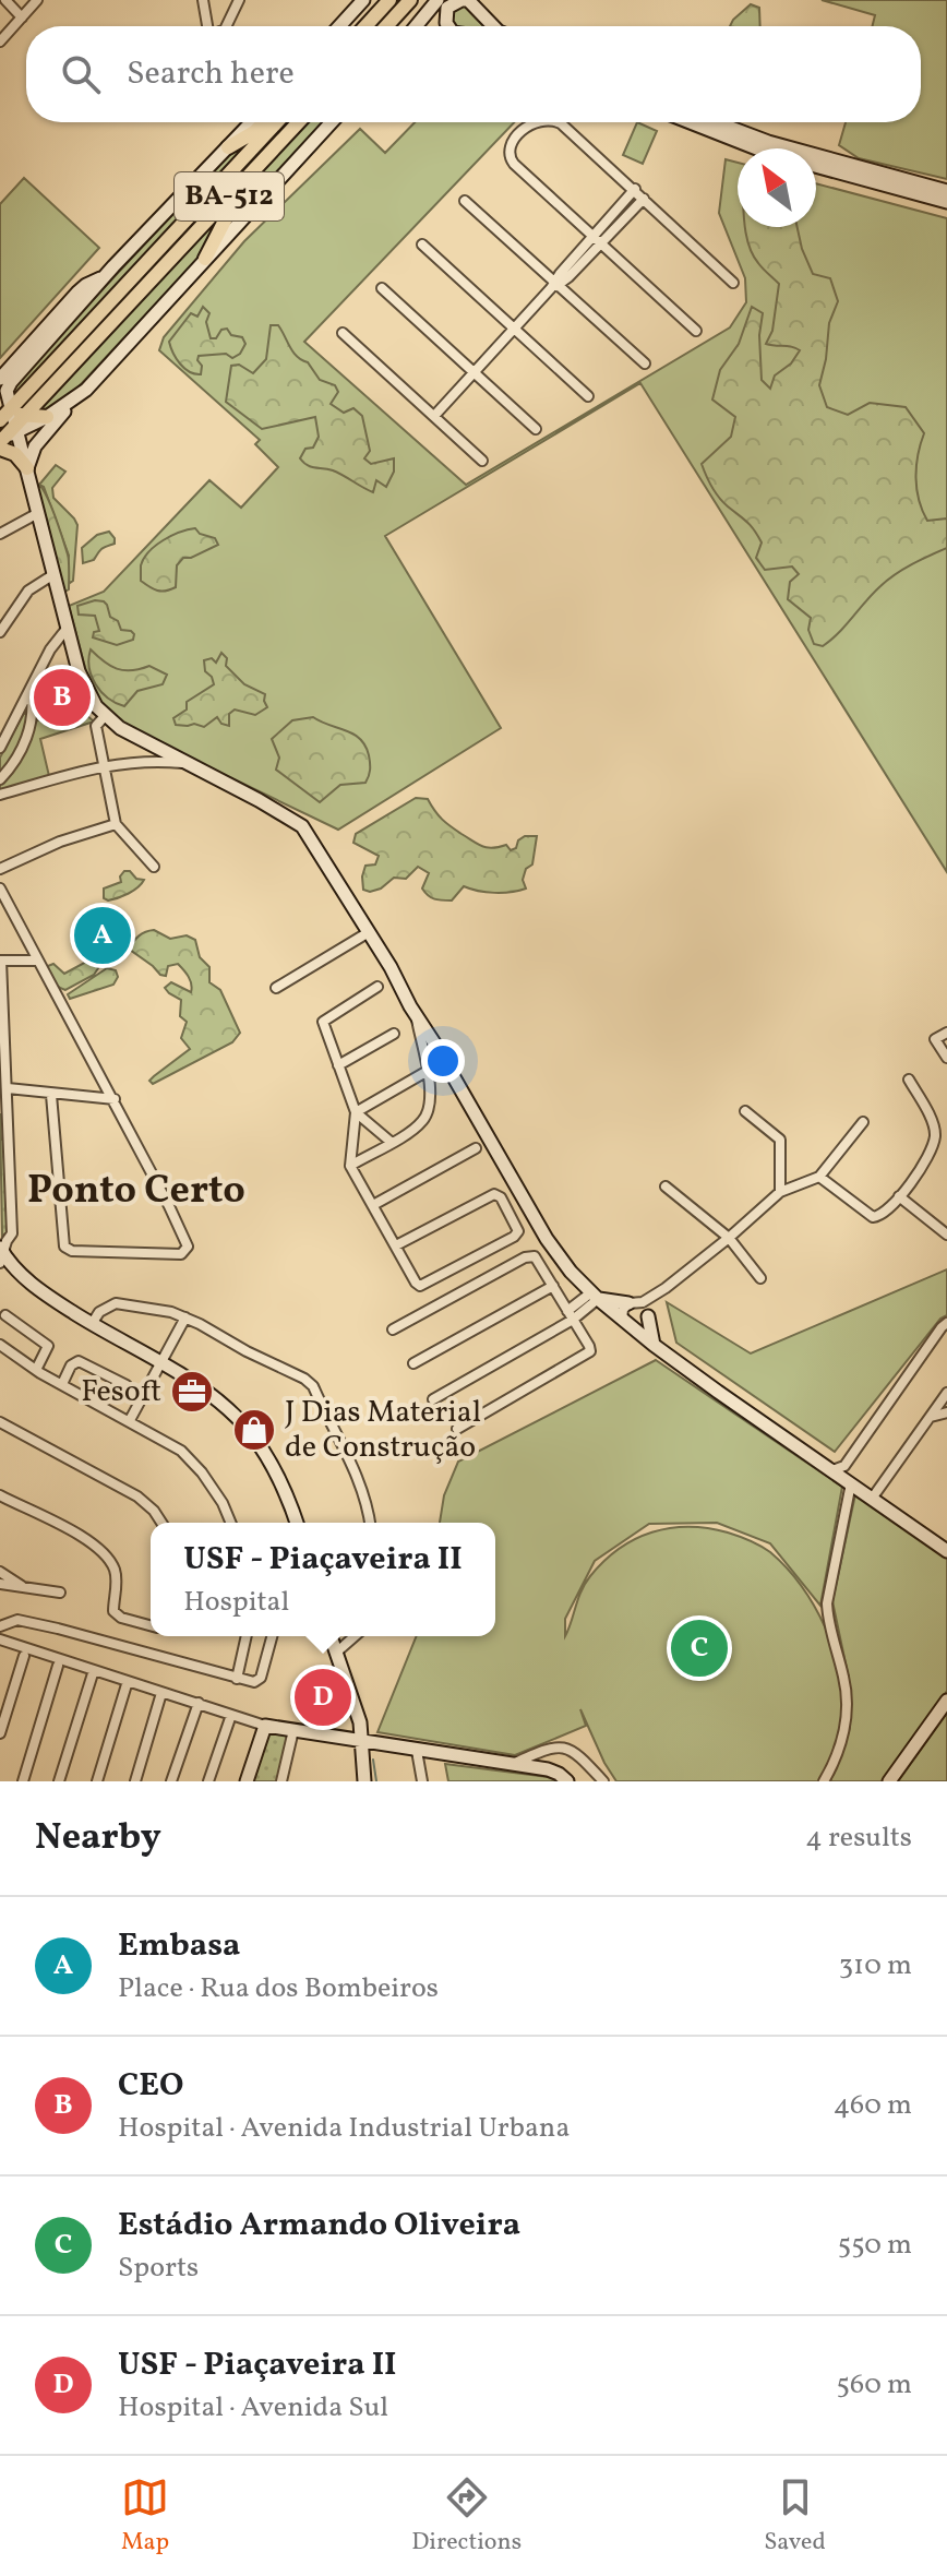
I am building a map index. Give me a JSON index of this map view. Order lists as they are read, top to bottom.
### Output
{
  "streets": {
    "main road": ["BA-512"]
  },
  "districts": ["Ponto Certo"],
  "places": {
    "office": ["Fesoft"],
    "shop": ["J Dias Material de Construção"]
  },
  "north": "top left",
  "page": {
    "search": "Search here",
    "pins": [
      "B",
      "A",
      "C",
      "D"
    ],
    "popup": ["USF - Piaçaveira II", "Hospital"],
    "heading": ["Nearby", "4 results"],
    "list": [
      {
        "mark": "A",
        "name": "Embasa",
        "note": "Place · Rua dos Bombeiros",
        "value": "310 m"
      },
      {
        "mark": "B",
        "name": "CEO",
        "note": "Hospital · Avenida Industrial Urbana",
        "value": "460 m"
      },
      {
        "mark": "C",
        "name": "Estádio Armando Oliveira",
        "note": "Sports",
        "value": "550 m"
      },
      {
        "mark": "D",
        "name": "USF - Piaçaveira II",
        "note": "Hospital · Avenida Sul",
        "value": "560 m"
      }
    ],
    "nav": ["Map", "Directions", "Saved"]
  }
}
